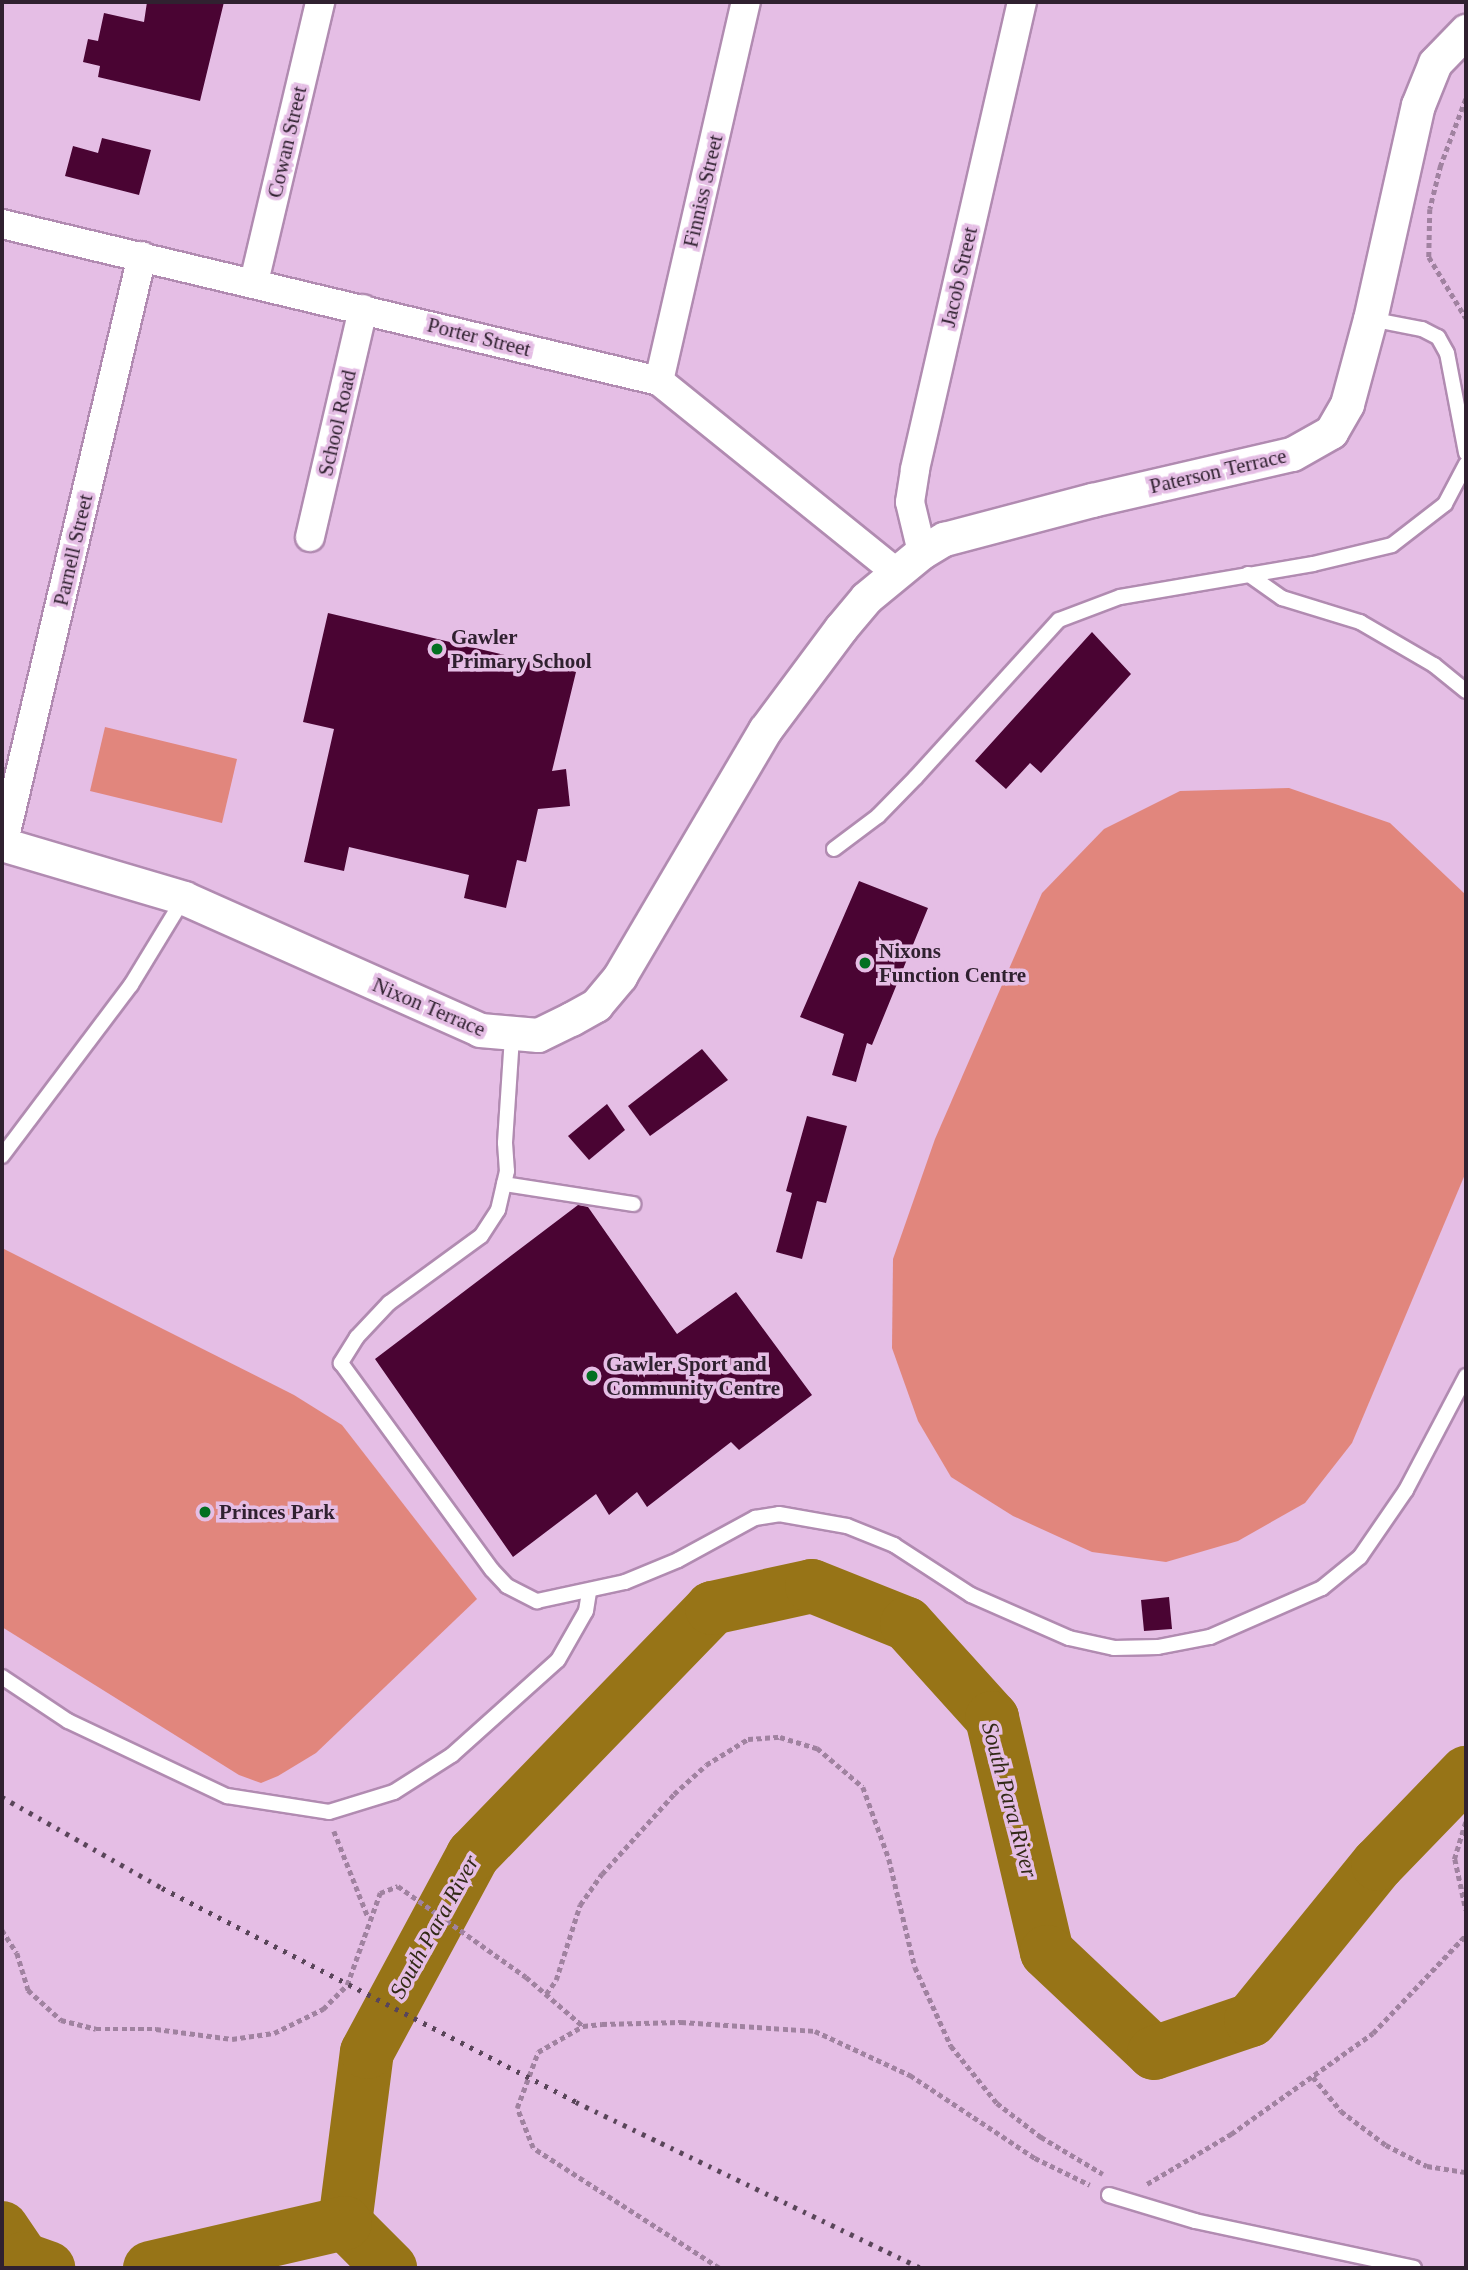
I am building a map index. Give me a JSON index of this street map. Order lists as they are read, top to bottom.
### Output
{
  "streets": {
    "street": [
      "Cowan Street",
      "Finniss Street",
      "Jacob Street",
      "Porter Street",
      "School Road",
      "Paterson Terrace",
      "Parnell Street",
      "Nixon Terrace"
    ]
  },
  "crossings": [
    ["Cowan Street", "Porter Street"],
    ["Finniss Street", "Porter Street"],
    ["Jacob Street", "Paterson Terrace"],
    ["Porter Street", "School Road"],
    ["Porter Street", "Paterson Terrace"],
    ["Porter Street", "Parnell Street"],
    ["Porter Street", "Nixon Terrace"],
    ["Paterson Terrace", "Nixon Terrace"],
    ["Parnell Street", "Nixon Terrace"]
  ],
  "water": ["South Para River"],
  "places": [
    "Gawler Primary School",
    "Nixons Function Centre",
    "Gawler Sport and Community Centre",
    "Princes Park"
  ]
}
